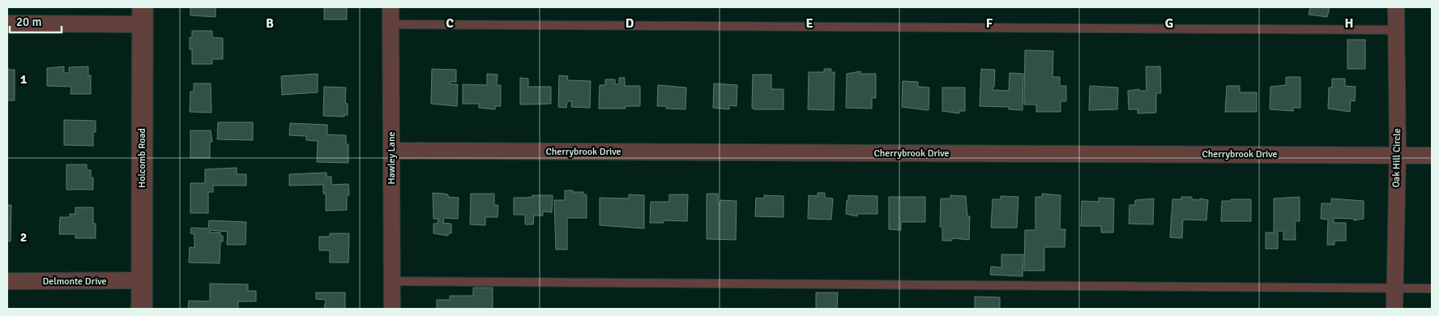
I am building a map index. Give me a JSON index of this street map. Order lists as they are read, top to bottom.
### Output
{
  "streets": {
    "street": [
      "Cherrybrook Drive",
      "Holcomb Road",
      "Hawley Lane",
      "Oak Hill Circle",
      "Delmonte Drive"
    ]
  },
  "crossings": [
    ["Cherrybrook Drive", "Hawley Lane"],
    ["Cherrybrook Drive", "Oak Hill Circle"],
    ["Holcomb Road", "Delmonte Drive"]
  ],
  "scale_bar": "20 m",
  "grid": {
    "columns": [
      "B",
      "C",
      "D",
      "E",
      "F",
      "G",
      "H"
    ],
    "rows": ["1", "2"]
  }
}
